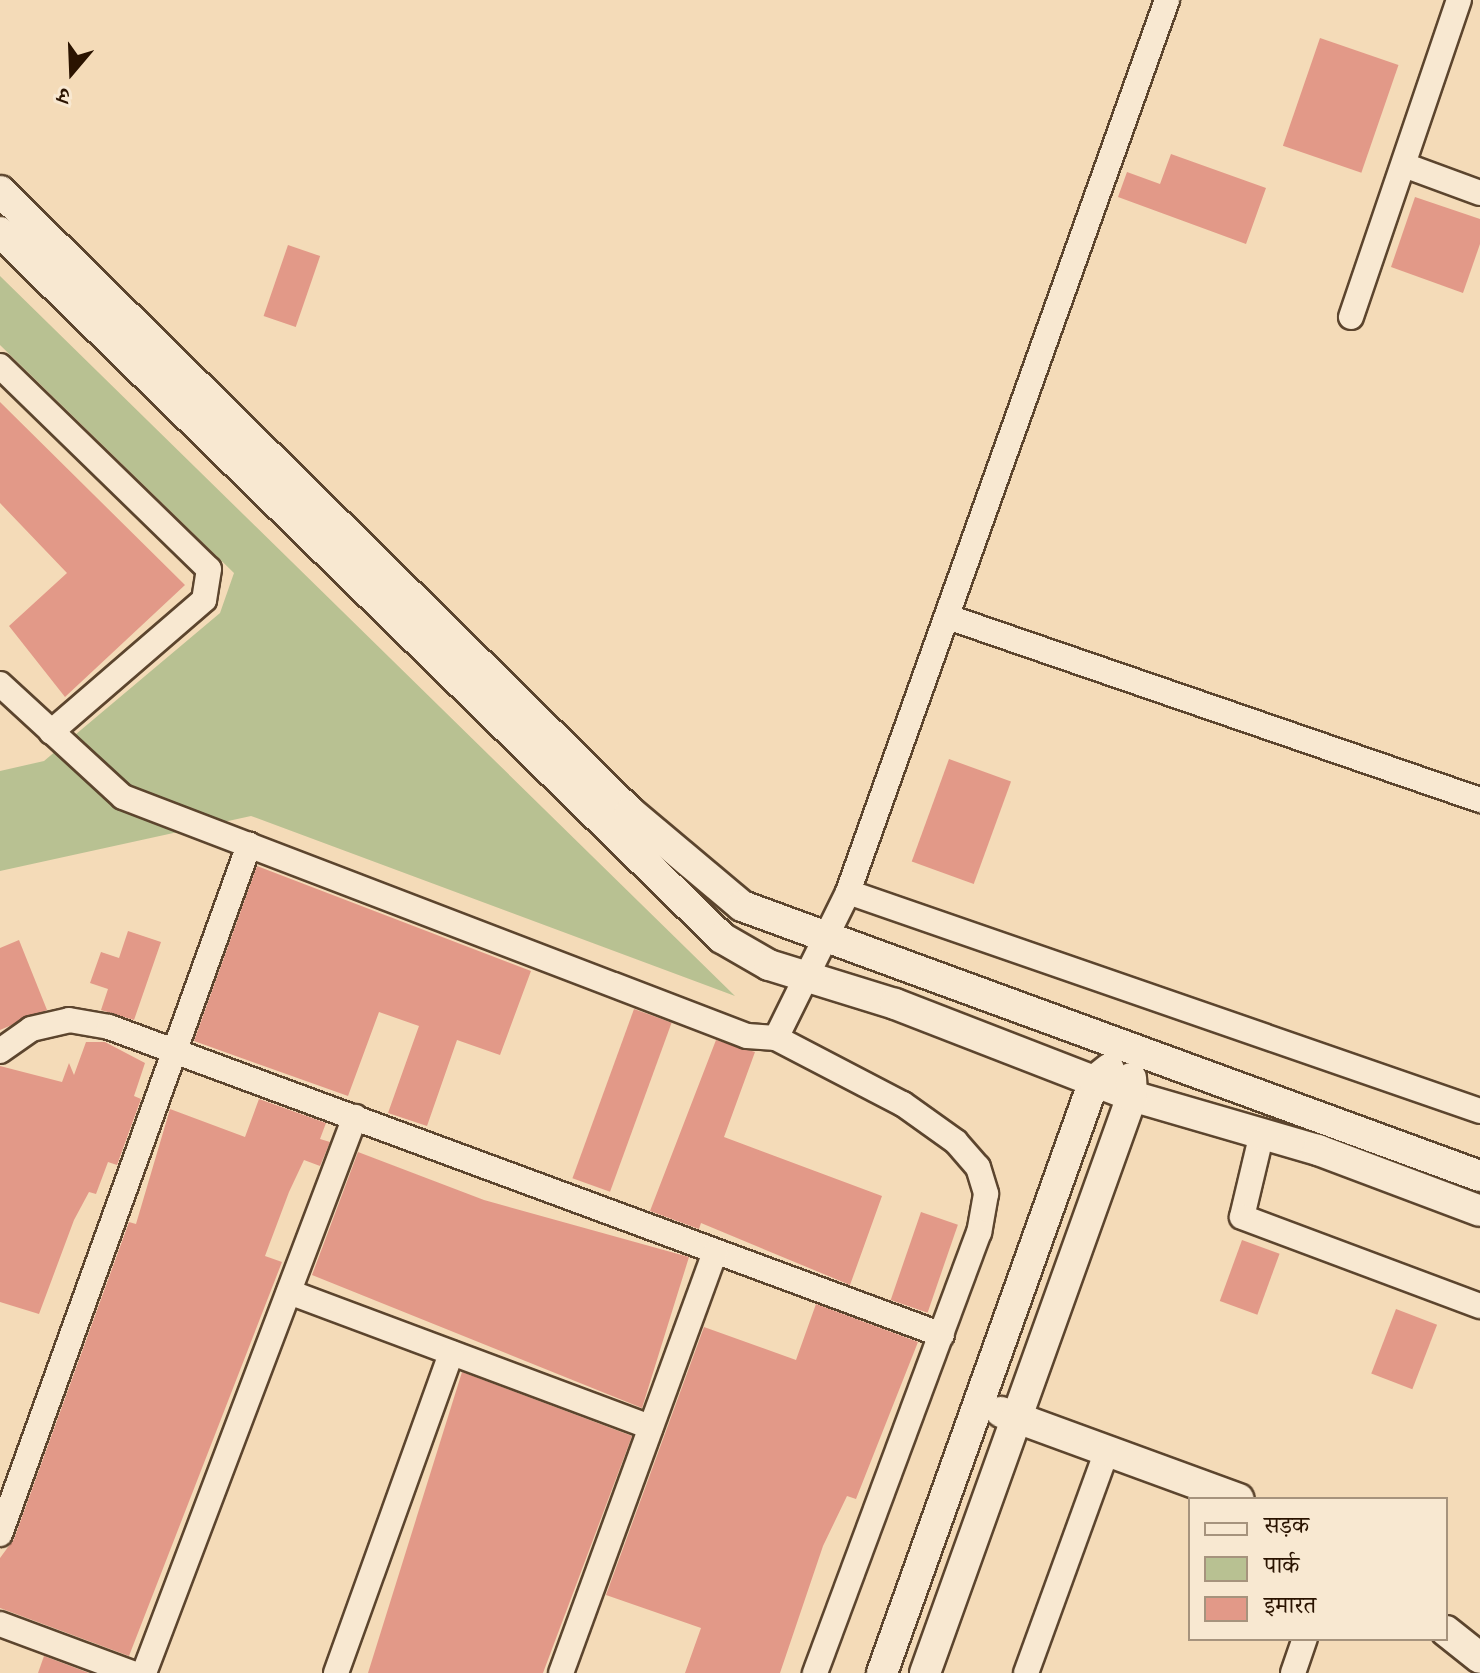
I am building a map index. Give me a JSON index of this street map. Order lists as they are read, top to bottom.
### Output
{
  "legend": ["सड़क", "पार्क", "इमारत"],
  "north": "bottom"
}
